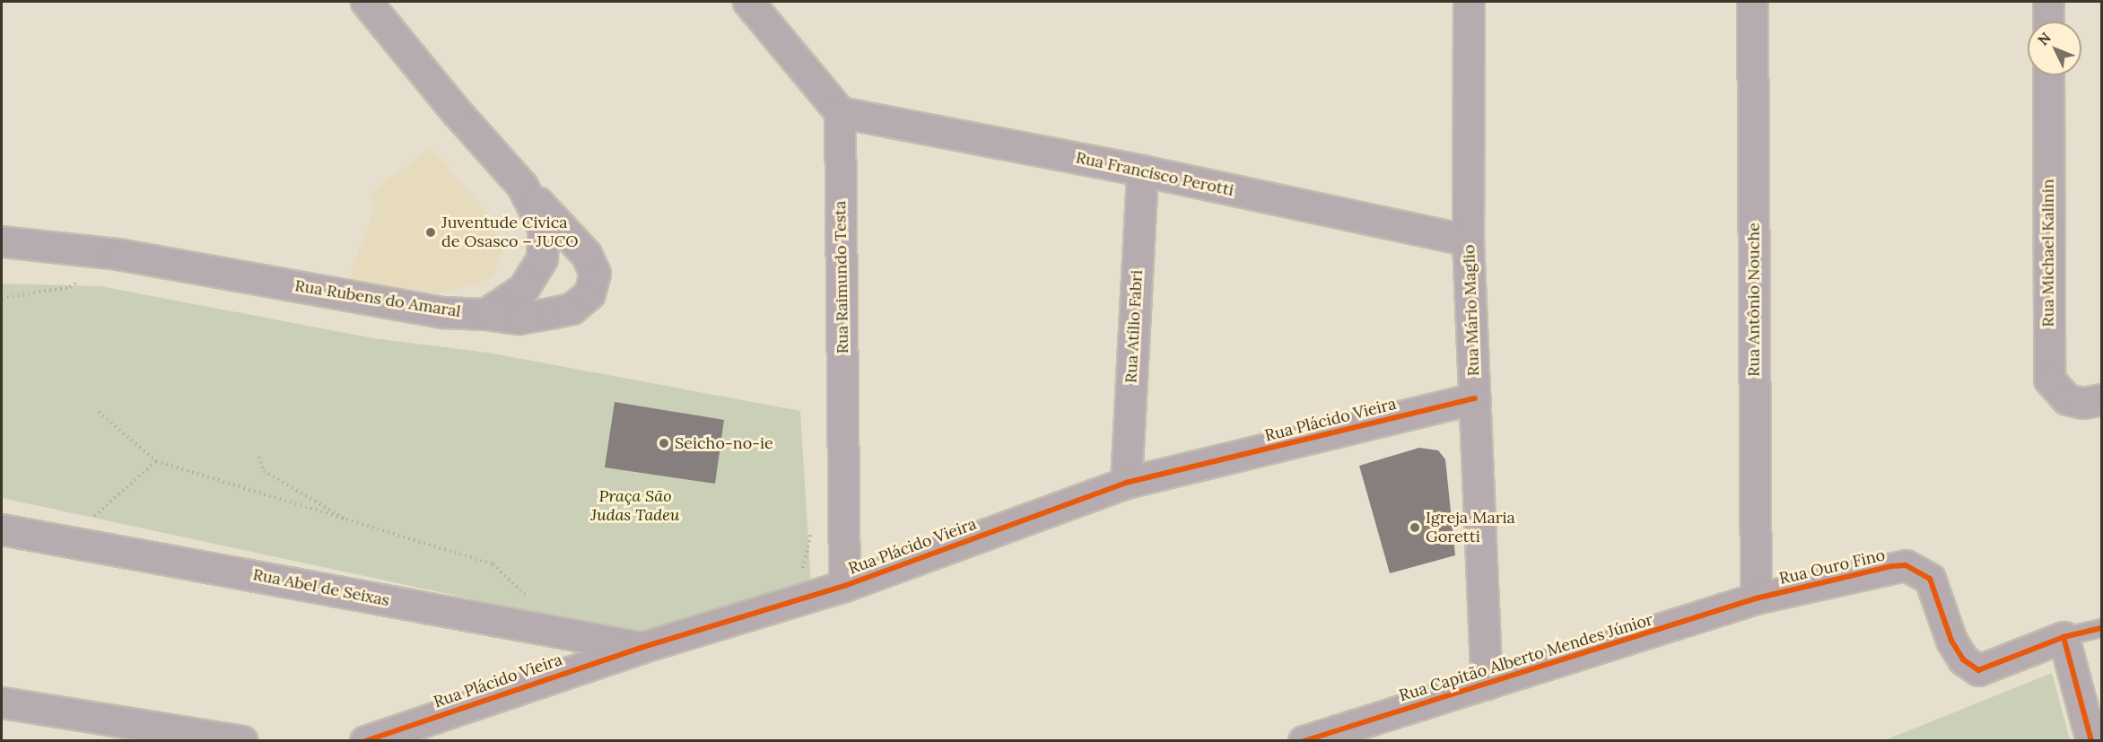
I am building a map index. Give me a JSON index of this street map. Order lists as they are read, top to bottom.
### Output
{
  "streets": {
    "street": [
      "Rua Francisco Perotti",
      "Rua Michael Kalinin",
      "Rua Raimundo Testa",
      "Rua Rubens do Amaral",
      "Rua Antônio Nouche",
      "Rua Mário Maglio",
      "Rua Atílio Fabri",
      "Rua Plácido Vieira",
      "Rua Ouro Fino",
      "Rua Abel de Seixas",
      "Rua Capitão Alberto Mendes Júnior"
    ]
  },
  "crossings": [
    ["Rua Francisco Perotti", "Rua Raimundo Testa"],
    ["Rua Francisco Perotti", "Rua Mário Maglio"],
    ["Rua Francisco Perotti", "Rua Atílio Fabri"],
    ["Rua Raimundo Testa", "Rua Plácido Vieira"],
    ["Rua Antônio Nouche", "Rua Ouro Fino"],
    ["Rua Antônio Nouche", "Rua Capitão Alberto Mendes Júnior"],
    ["Rua Mário Maglio", "Rua Plácido Vieira"],
    ["Rua Mário Maglio", "Rua Capitão Alberto Mendes Júnior"],
    ["Rua Atílio Fabri", "Rua Plácido Vieira"],
    ["Rua Plácido Vieira", "Rua Abel de Seixas"],
    ["Rua Ouro Fino", "Rua Capitão Alberto Mendes Júnior"]
  ],
  "parks": ["Praça São Judas Tadeu"],
  "places": ["Juventude Civica de Osasco – JUCO", "Seicho-no-ie", "Igreja Maria Goretti"],
  "north": "top left"
}
